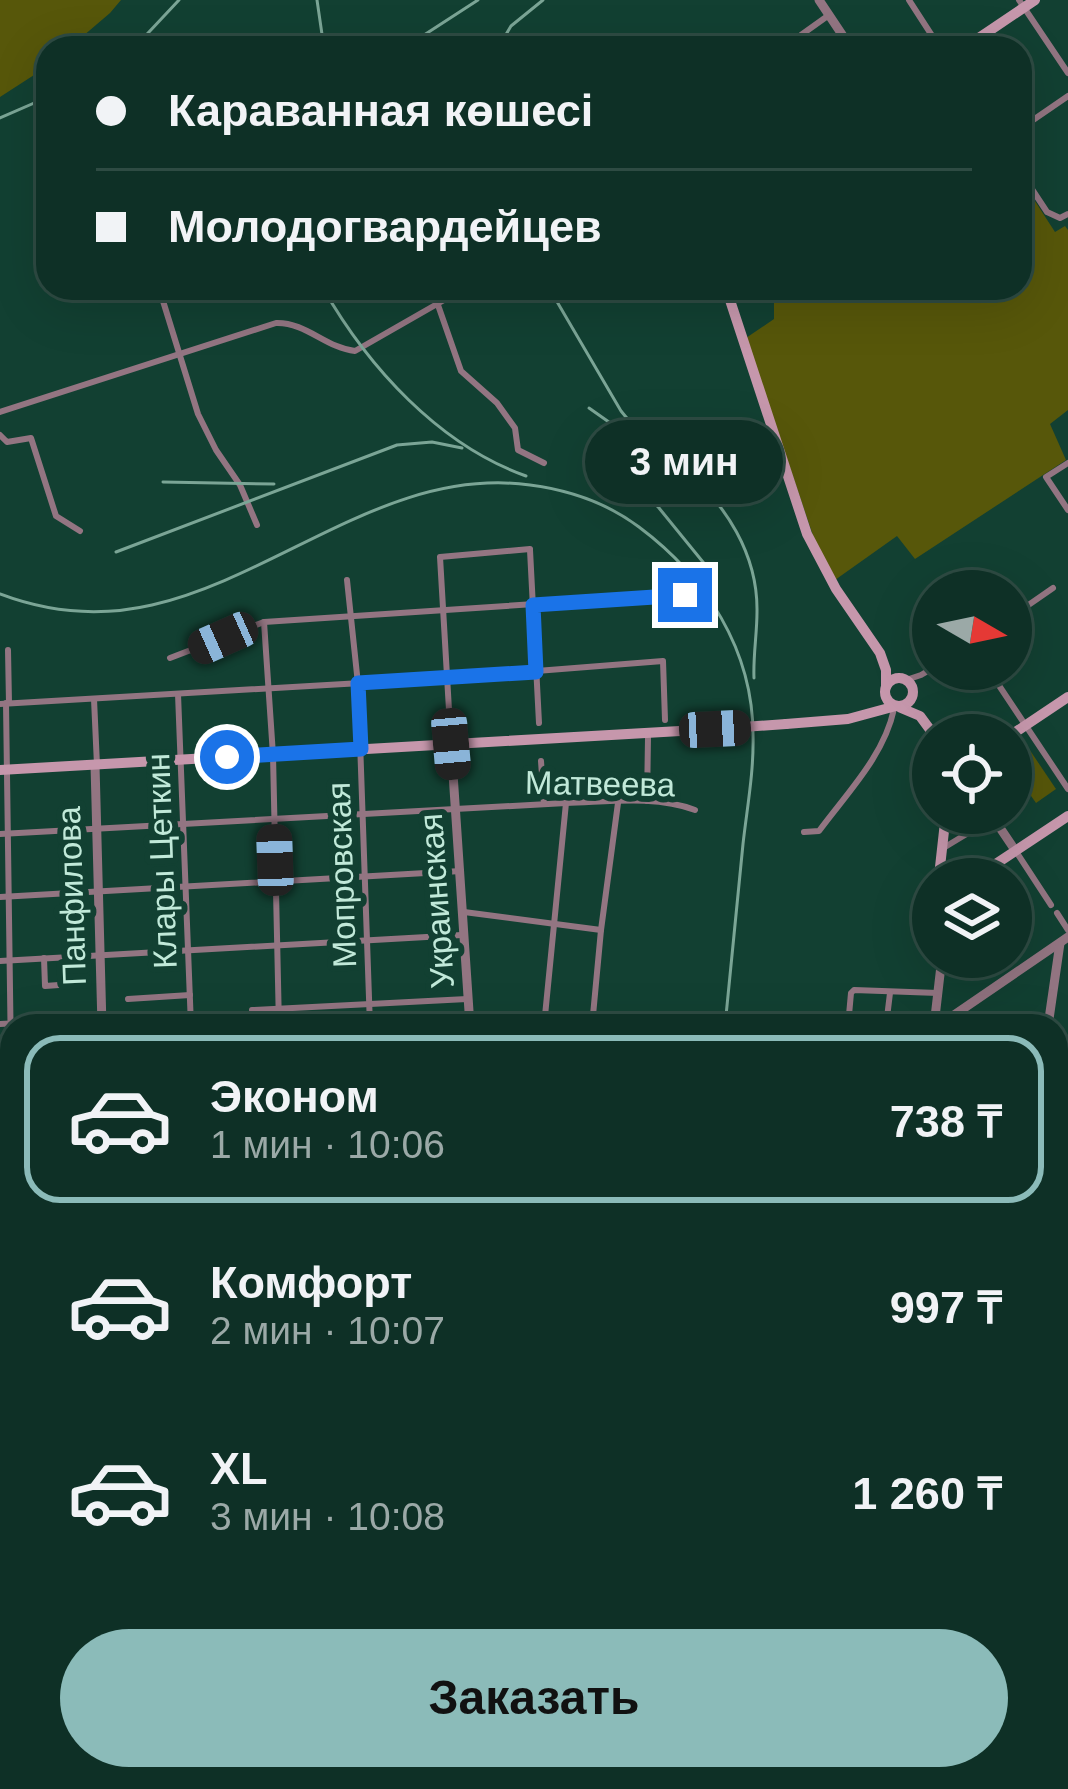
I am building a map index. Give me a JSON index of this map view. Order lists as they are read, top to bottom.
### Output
{
  "streets": {
    "street": [
      "Матвеева",
      "Клары Цеткин",
      "Мопровская",
      "Панфилова",
      "Украинская"
    ]
  },
  "crossings": [
    ["Матвеева", "Клары Цеткин"],
    ["Матвеева", "Мопровская"],
    ["Матвеева", "Панфилова"],
    ["Матвеева", "Украинская"]
  ],
  "north": "right",
  "page": {
    "banner": ["Караванная көшесі", "Молодогвардейцев"],
    "bubble": "3 мин",
    "list": [
      {
        "name": "Эконом",
        "note": "1 мин · 10:06",
        "value": "738 ₸"
      },
      {
        "name": "Комфорт",
        "note": "2 мин · 10:07",
        "value": "997 ₸"
      },
      {
        "name": "XL",
        "note": "3 мин · 10:08",
        "value": "1 260 ₸"
      }
    ],
    "buttons": "Заказать"
  }
}
